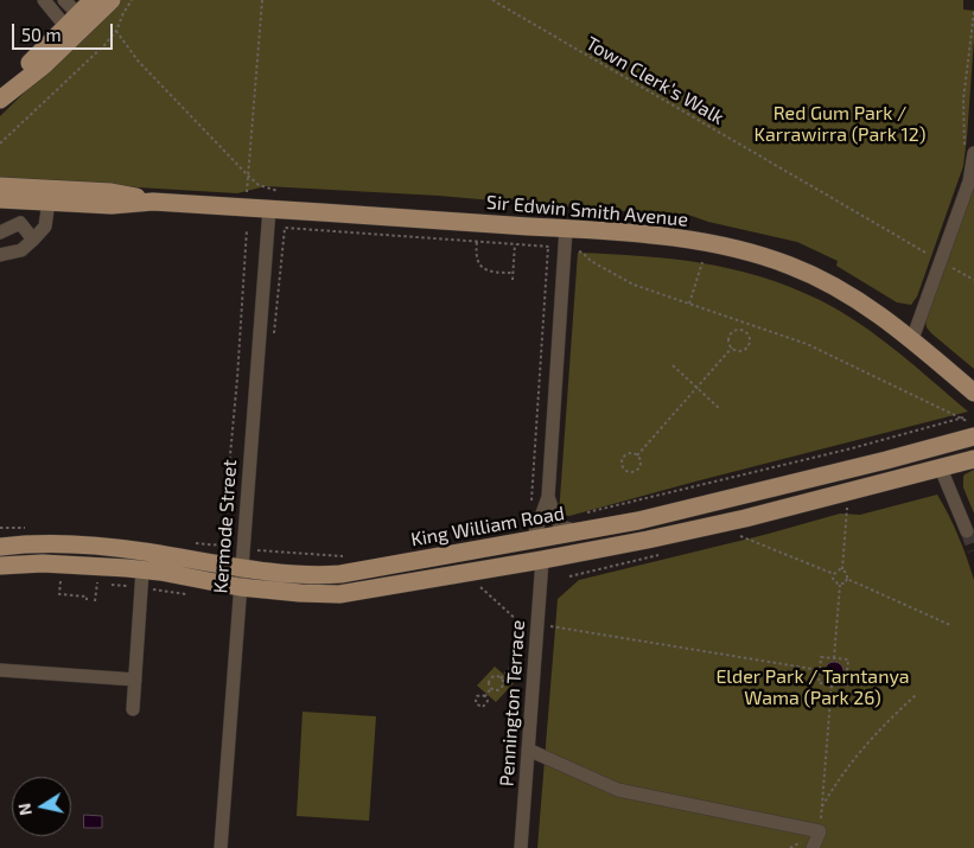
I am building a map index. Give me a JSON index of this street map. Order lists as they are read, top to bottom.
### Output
{
  "streets": {
    "main road": ["Sir Edwin Smith Avenue", "King William Road"],
    "street": ["Kermode Street", "Pennington Terrace"],
    "path": ["Town Clerk’s Walk"]
  },
  "crossings": [
    ["Sir Edwin Smith Avenue", "Kermode Street"],
    ["Kermode Street", "King William Road"]
  ],
  "parks": ["Red Gum Park / Karrawirra (Park 12)", "Elder Park / Tarntanya Wama (Park 26)"],
  "scale_bar": "50 m",
  "north": "left"
}
